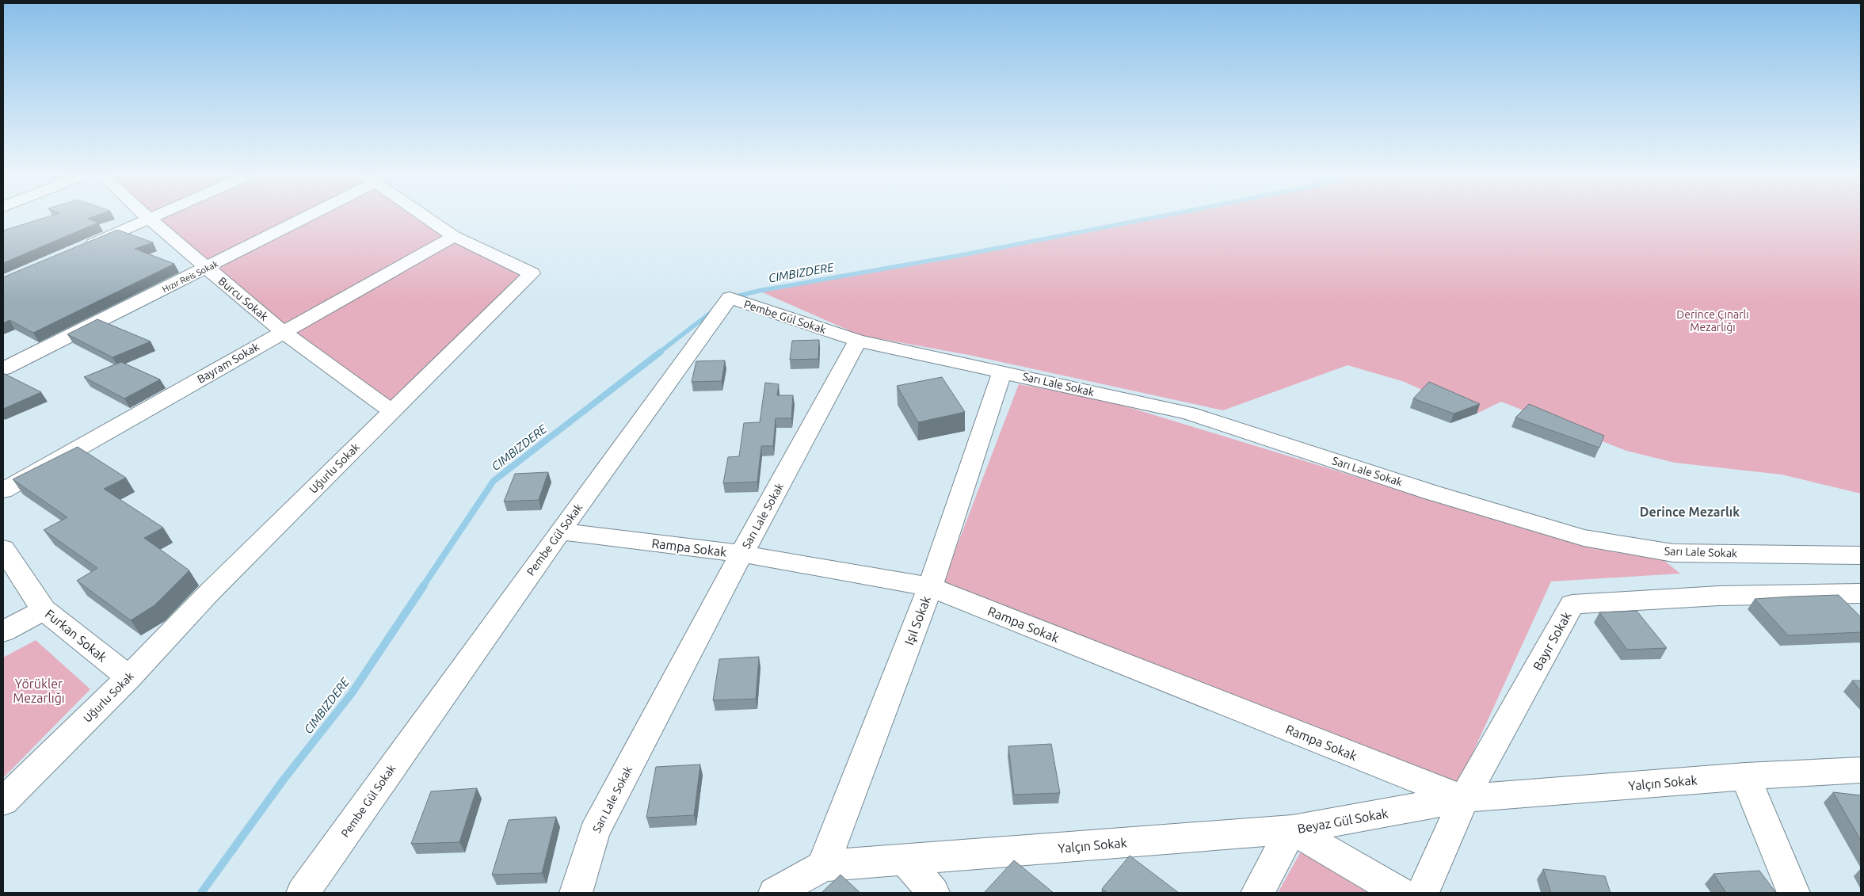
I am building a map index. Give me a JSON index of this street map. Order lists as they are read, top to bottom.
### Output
{
  "streets": {
    "street": [
      "Hızır Reis Sokak",
      "Burcu Sokak",
      "Pembe Gül Sokak",
      "Bayram Sokak",
      "Sarı Lale Sokak",
      "Uğurlu Sokak",
      "Rampa Sokak",
      "Işıl Sokak",
      "Furkan Sokak",
      "Bayır Sokak",
      "Yalçın Sokak",
      "Beyaz Gül Sokak"
    ]
  },
  "crossings": [
    ["Hızır Reis Sokak", "Burcu Sokak"],
    ["Burcu Sokak", "Bayram Sokak"],
    ["Burcu Sokak", "Uğurlu Sokak"],
    ["Pembe Gül Sokak", "Sarı Lale Sokak"],
    ["Pembe Gül Sokak", "Rampa Sokak"],
    ["Bayram Sokak", "Uğurlu Sokak"],
    ["Sarı Lale Sokak", "Rampa Sokak"],
    ["Sarı Lale Sokak", "Işıl Sokak"],
    ["Uğurlu Sokak", "Furkan Sokak"],
    ["Rampa Sokak", "Işıl Sokak"],
    ["Rampa Sokak", "Bayır Sokak"],
    ["Rampa Sokak", "Yalçın Sokak"],
    ["Rampa Sokak", "Beyaz Gül Sokak"],
    ["Işıl Sokak", "Yalçın Sokak"],
    ["Bayır Sokak", "Yalçın Sokak"],
    ["Bayır Sokak", "Beyaz Gül Sokak"],
    ["Yalçın Sokak", "Beyaz Gül Sokak"]
  ],
  "districts": ["Derince Mezarlık"],
  "water": ["CIMBIZDERE"],
  "parks": ["Derince Çınarlı Mezarlığı", "Yörükler Mezarlığı"]
}
